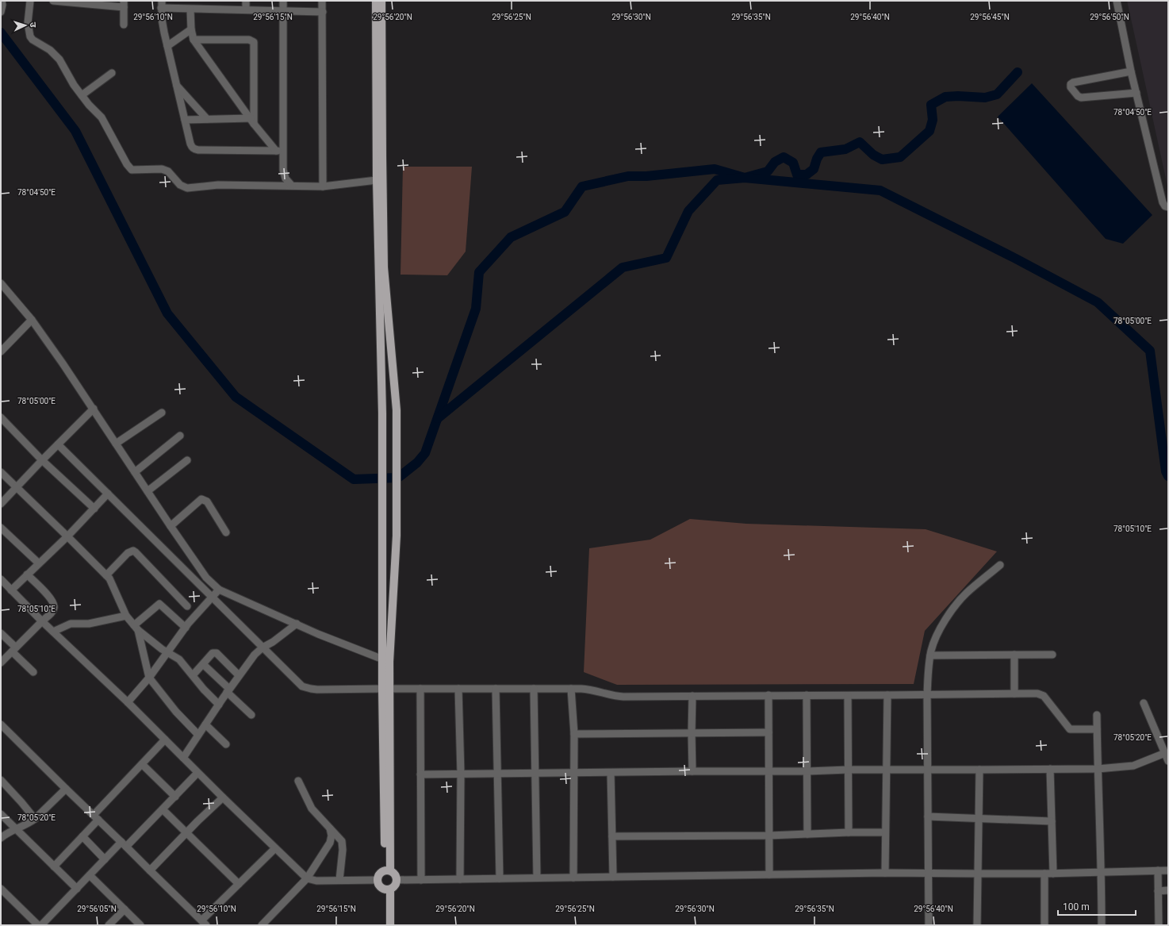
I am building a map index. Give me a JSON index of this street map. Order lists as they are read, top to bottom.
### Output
{
  "scale_bar": "100 m",
  "north": "right",
  "coordinates": [
    "29°56'10\"N",
    "29°56'15\"N",
    "29°56'20\"N",
    "29°56'25\"N",
    "29°56'30\"N",
    "29°56'35\"N",
    "29°56'40\"N",
    "29°56'45\"N",
    "29°56'50\"N",
    "78°04'50\"E",
    "78°05'00\"E",
    "78°05'10\"E",
    "78°05'20\"E",
    "29°56'05\"N"
  ]
}
